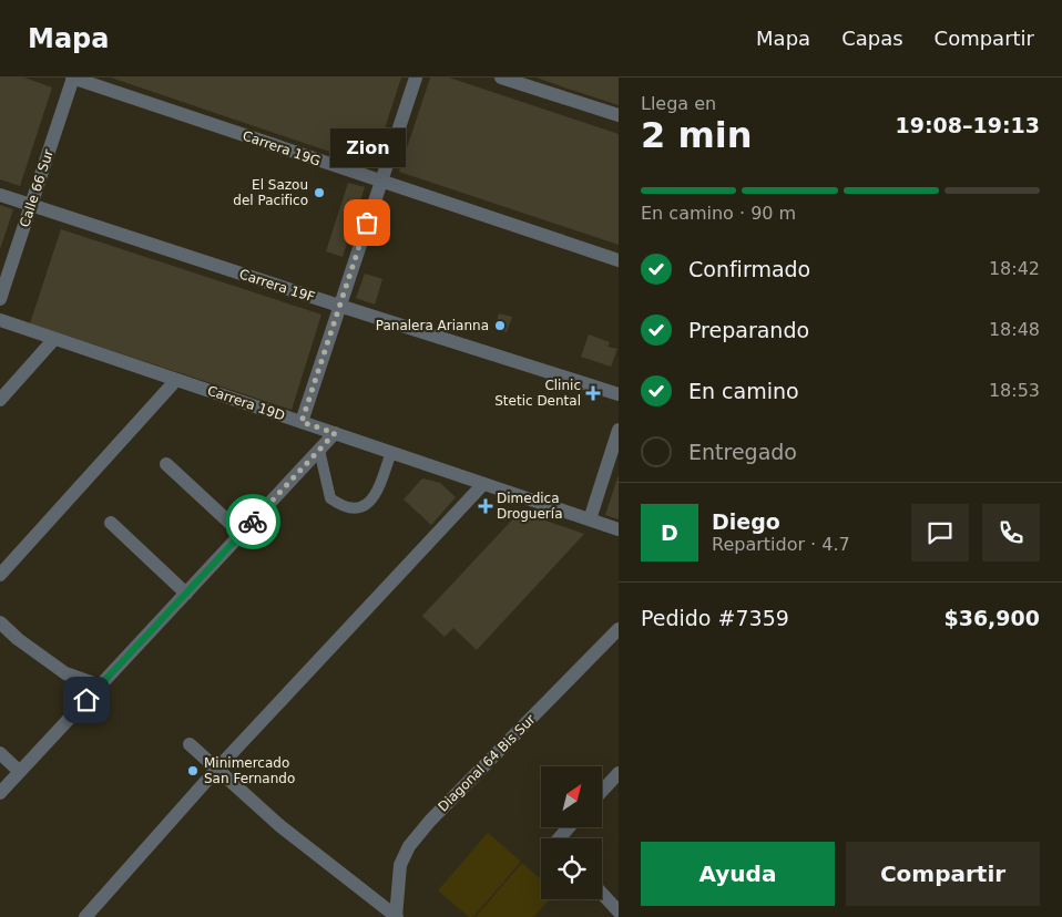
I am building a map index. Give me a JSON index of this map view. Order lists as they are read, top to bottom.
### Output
{
  "streets": {
    "street": [
      "Carrera 19G",
      "Calle 66 Sur",
      "Carrera 19F",
      "Carrera 19D",
      "Diagonal 64 Bis Sur"
    ]
  },
  "crossings": [
    ["Carrera 19G", "Calle 66 Sur"],
    ["Calle 66 Sur", "Carrera 19F"]
  ],
  "places": {
    "other": [
      "El Sazou del Pacifico",
      "Zion",
      "Panalera Arianna",
      "Minimercado San Fernando"
    ],
    "health": ["Clinic Stetic Dental", "Dimedica Droguería"]
  },
  "north": "top right",
  "page": {
    "header": "Mapa",
    "nav": ["Mapa", "Capas", "Compartir"],
    "heading": ["2 min", "Llega en", "19:08–19:13"],
    "panel": [
      "Diego",
      "Repartidor · 4.7",
      "Pedido #7359",
      "$36,900"
    ],
    "bubble": "Zion",
    "bar": "En camino · 90 m",
    "list": [
      ["Confirmado", "18:42"],
      ["Preparando", "18:48"],
      ["En camino", "18:53"],
      "Entregado"
    ],
    "round": "D",
    "buttons": ["Ayuda", "Compartir"]
  }
}
